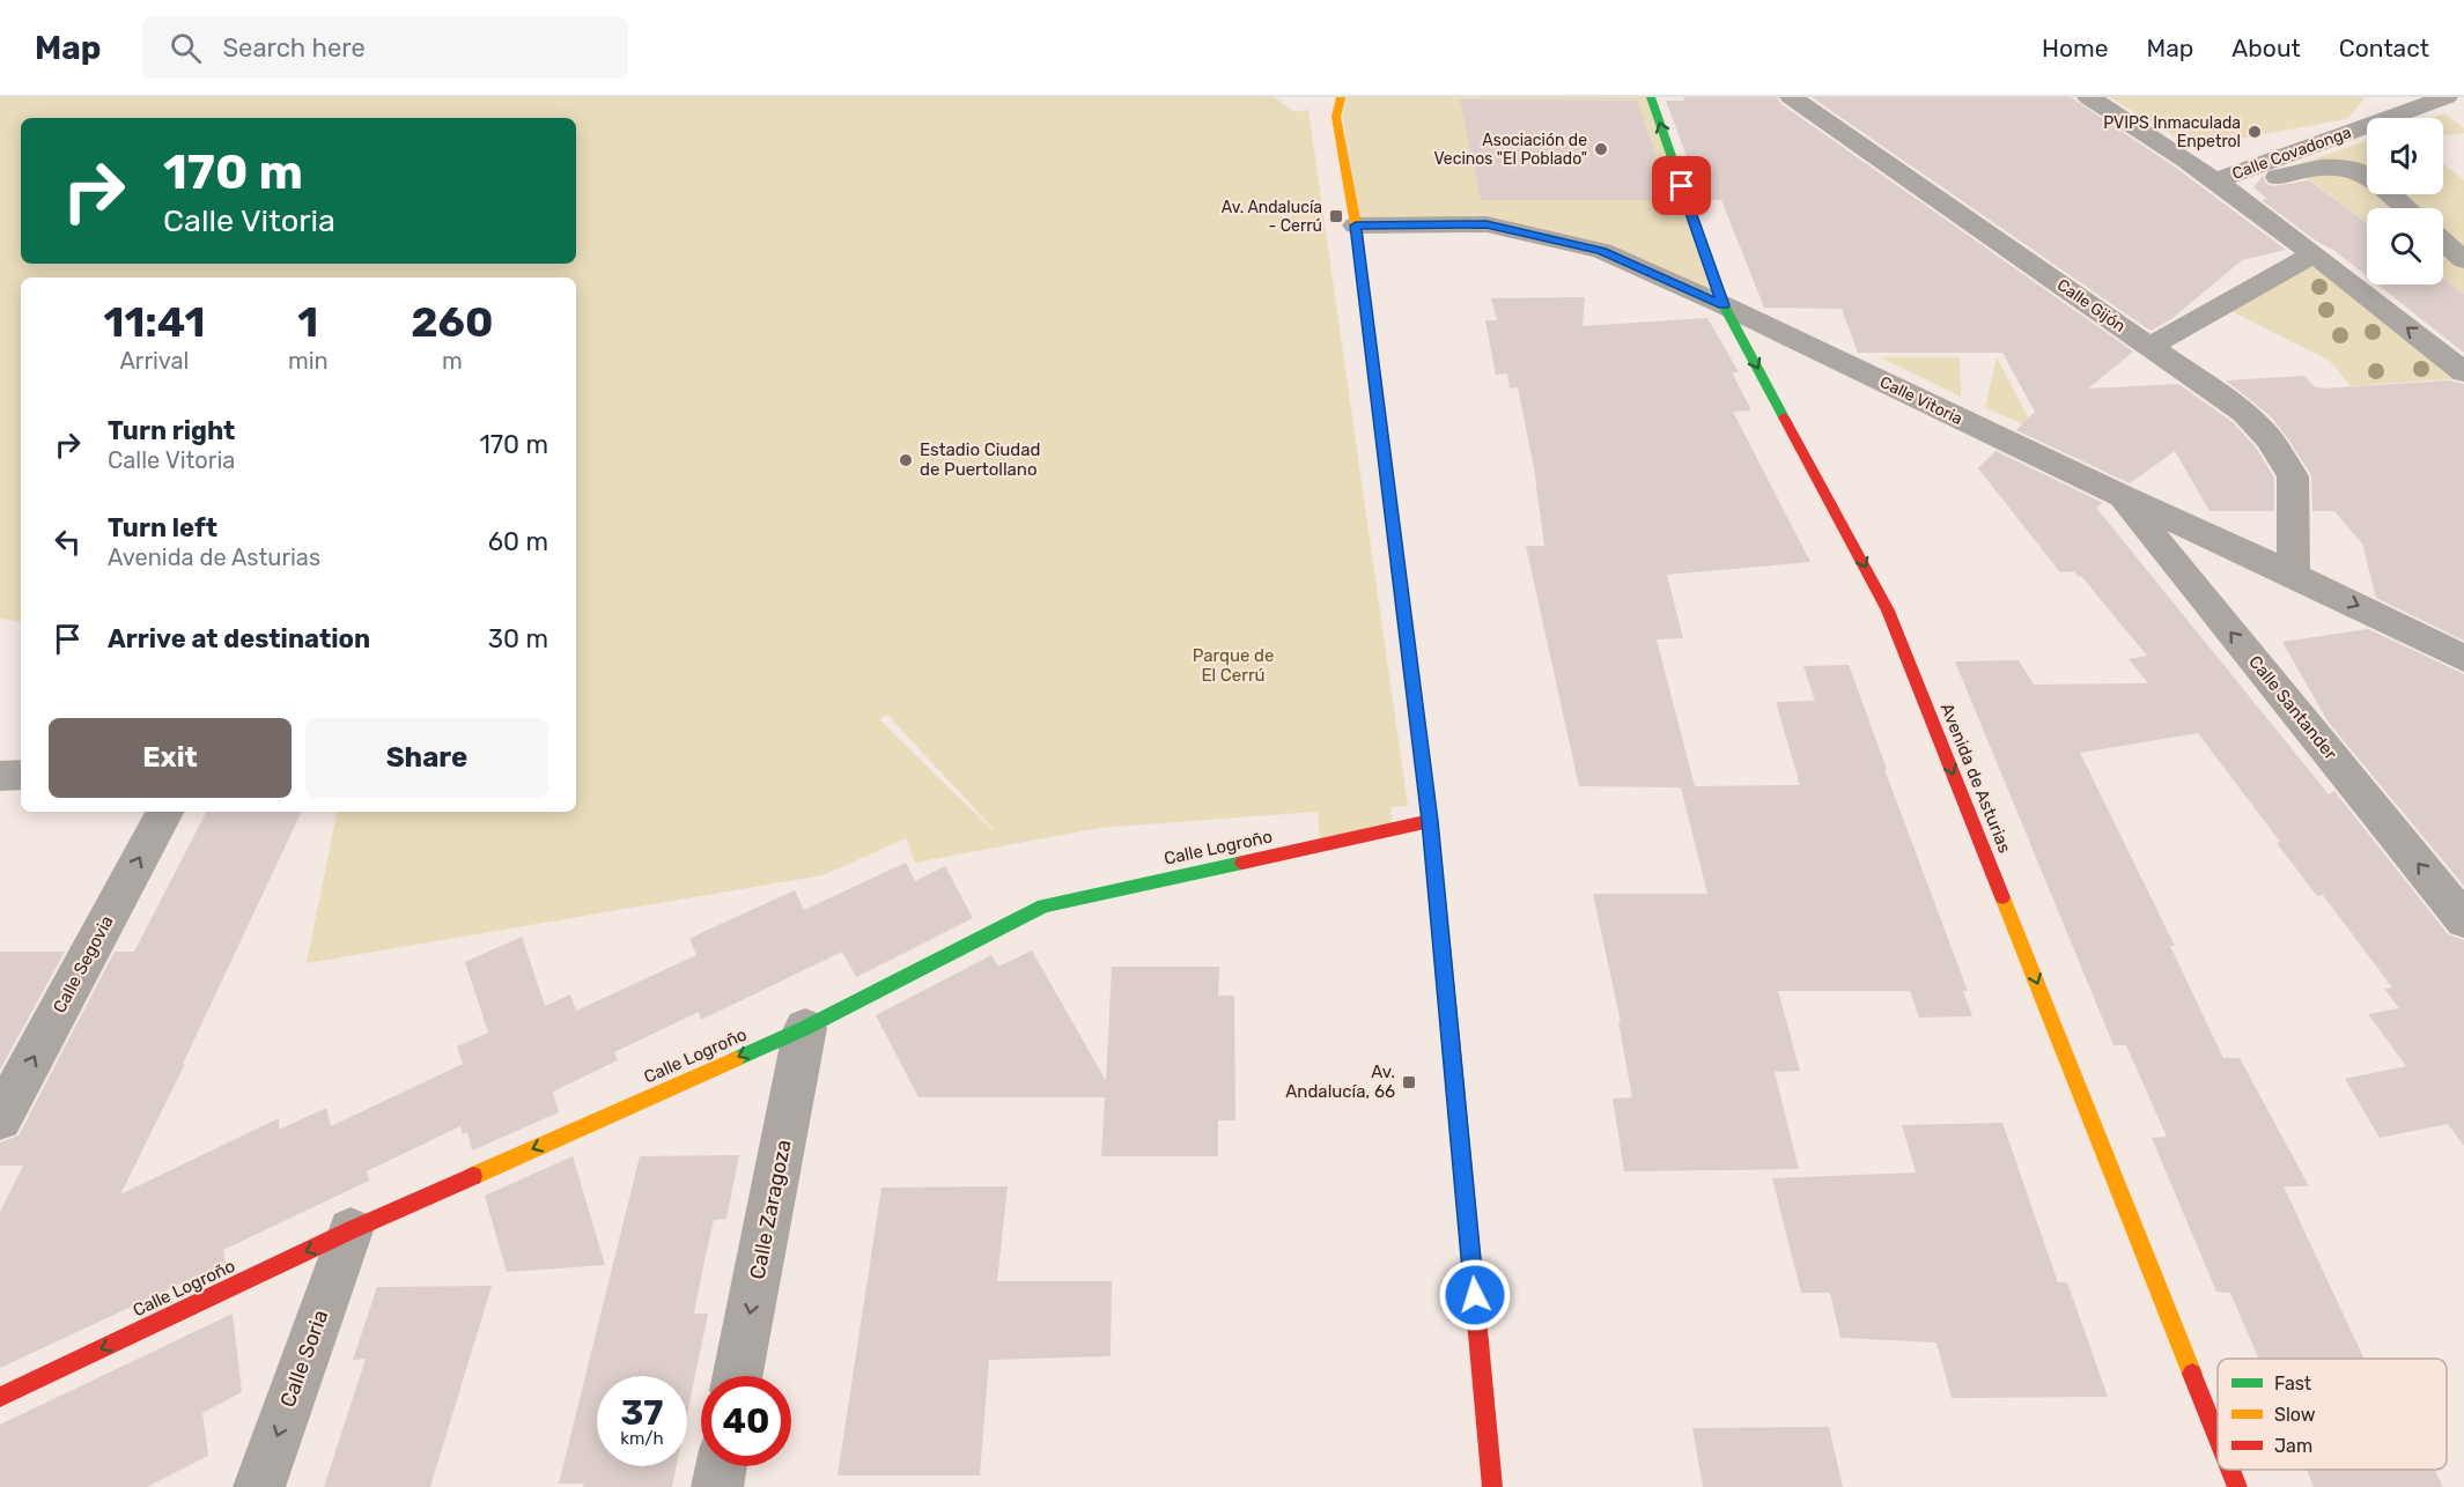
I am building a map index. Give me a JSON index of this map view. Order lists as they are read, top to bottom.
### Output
{
  "streets": {
    "street": [
      "Calle Covadonga",
      "Calle Gijón",
      "Calle Vitoria",
      "Calle Santander",
      "Avenida de Asturias",
      "Calle Logroño",
      "Calle Segovia",
      "Calle Zaragoza",
      "Calle Soria"
    ]
  },
  "crossings": [
    ["Calle Gijón", "Calle Vitoria"],
    ["Calle Vitoria", "Calle Santander"],
    ["Calle Vitoria", "Avenida de Asturias"],
    ["Calle Logroño", "Calle Zaragoza"],
    ["Calle Logroño", "Calle Soria"]
  ],
  "one_way": [
    "Calle Santander",
    "Calle Logroño",
    "Calle Segovia",
    "Calle Zaragoza",
    "Calle Soria"
  ],
  "parks": ["Parque de El Cerrú"],
  "places": {
    "other": ["PVIPS Inmaculada Enpetrol", "Asociación de Vecinos \"El Poblado\"", "Estadio Ciudad de Puertollano"],
    "transit": ["Av. Andalucía - Cerrú", "Av. Andalucía, 66"]
  },
  "legend": ["Fast", "Slow", "Jam"],
  "page": {
    "header": "Map",
    "search": "Search here",
    "nav": [
      "Home",
      "Map",
      "About",
      "Contact"
    ],
    "turn": ["170 m", "Calle Vitoria"],
    "eta": [
      "11:41",
      "Arrival",
      "1",
      "min",
      "260",
      "m"
    ],
    "list": [
      {
        "name": "Turn right",
        "note": "Calle Vitoria",
        "value": "170 m"
      },
      {
        "name": "Turn left",
        "note": "Avenida de Asturias",
        "value": "60 m"
      },
      {
        "name": "Arrive at destination",
        "value": "30 m"
      }
    ],
    "buttons": ["Exit", "Share"],
    "speed": "37 km/h",
    "limit": "40"
  }
}
